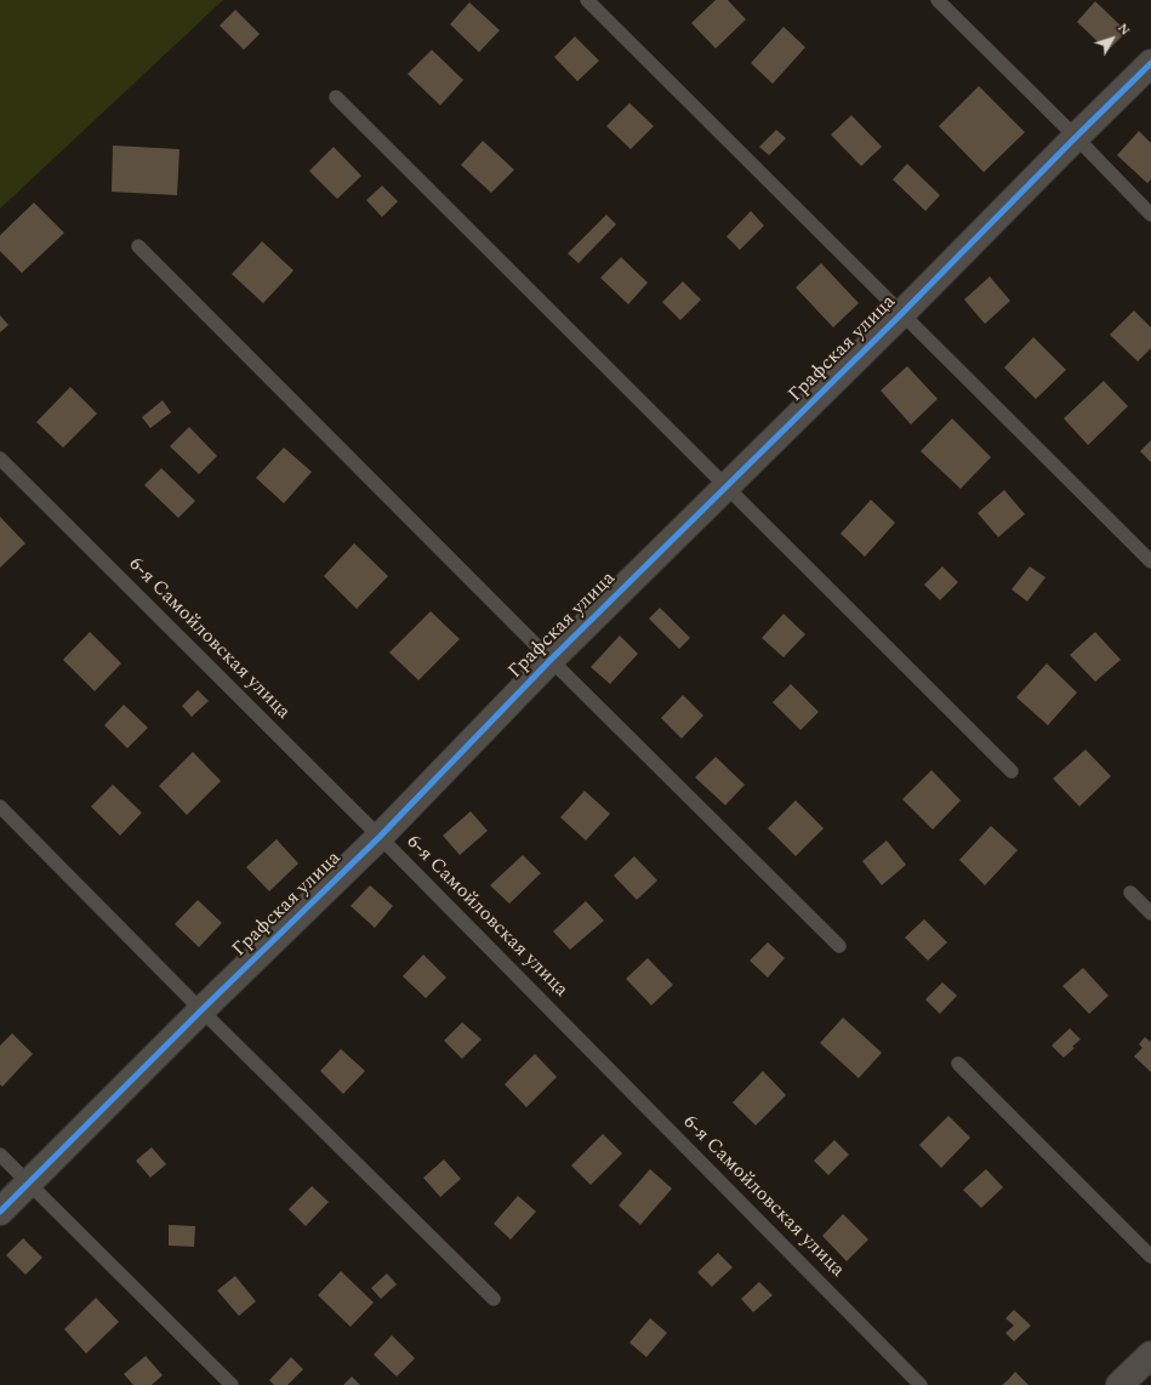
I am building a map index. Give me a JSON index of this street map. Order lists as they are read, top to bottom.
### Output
{
  "streets": {
    "street": ["Графская улица"],
    "lane": ["6-я Самойловская улица"]
  },
  "crossings": [
    ["Графская улица", "6-я Самойловская улица"]
  ],
  "north": "top right"
}
